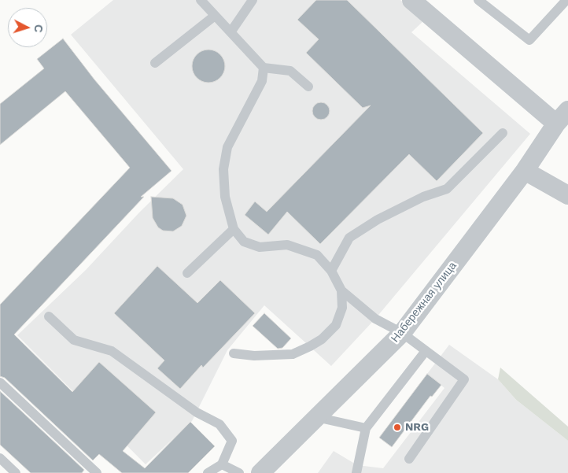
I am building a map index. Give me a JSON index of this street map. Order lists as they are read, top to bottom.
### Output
{
  "streets": {
    "street": ["Набережная улица"]
  },
  "places": ["NRG"],
  "north": "right"
}
